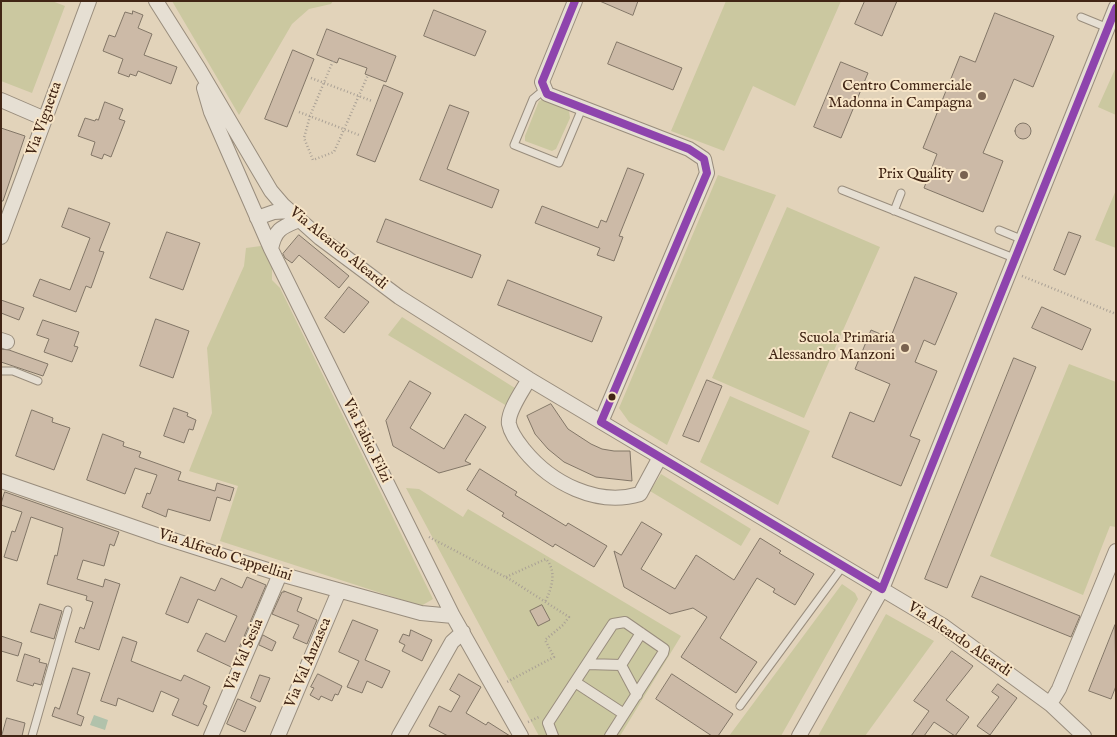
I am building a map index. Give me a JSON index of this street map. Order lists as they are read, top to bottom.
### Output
{
  "streets": {
    "street": [
      "Via Vignetta",
      "Via Aleardo Aleardi",
      "Via Fabio Filzi",
      "Via Alfredo Cappellini",
      "Via Val Sesia",
      "Via Val Anzasca"
    ]
  },
  "crossings": [
    ["Via Aleardo Aleardi", "Via Fabio Filzi"],
    ["Via Fabio Filzi", "Via Alfredo Cappellini"],
    ["Via Alfredo Cappellini", "Via Val Sesia"],
    ["Via Alfredo Cappellini", "Via Val Anzasca"]
  ],
  "places": ["Centro Commerciale Madonna in Campagna", "Prix Quality", "Scuola Primaria Alessandro Manzoni"]
}
